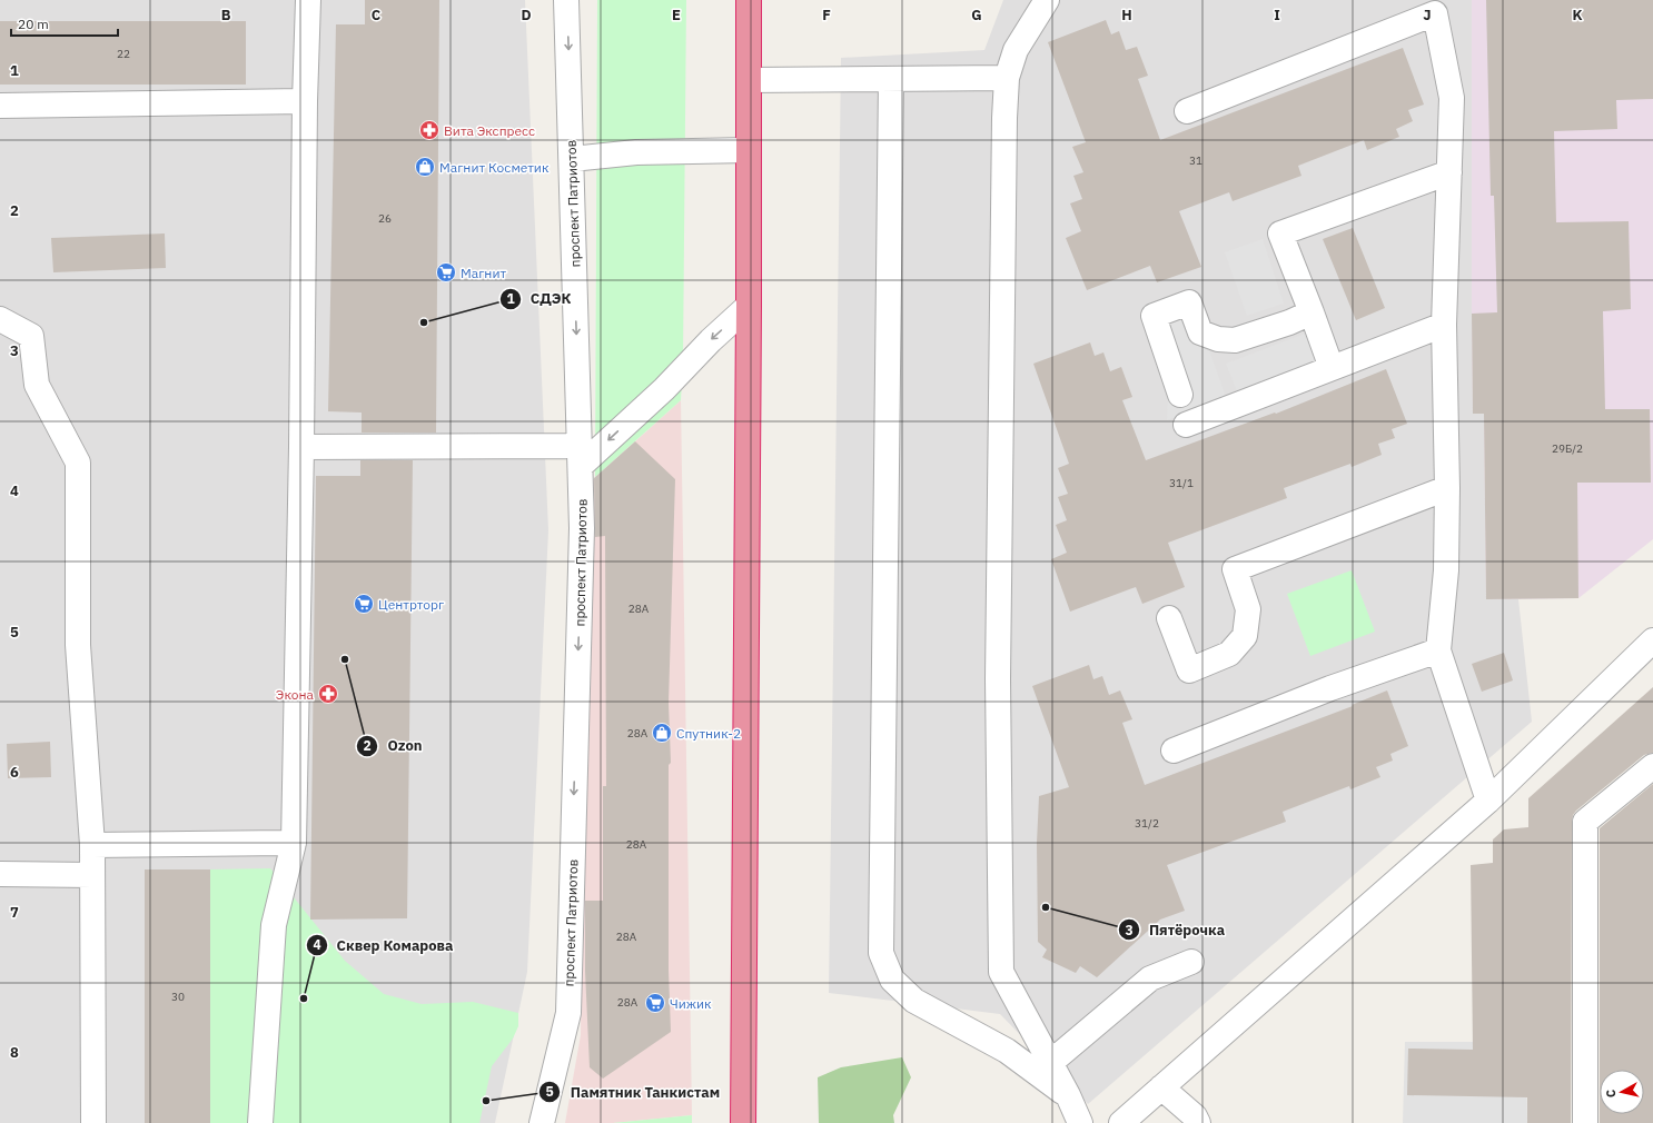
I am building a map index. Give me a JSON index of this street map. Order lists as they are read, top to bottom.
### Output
{
  "streets": {
    "street": ["проспект Патриотов"]
  },
  "one_way": ["проспект Патриотов"],
  "places": {
    "pharmacy": ["Вита Экспресс", "Экона"],
    "shop": ["Магнит Косметик", "Спутник-2"],
    "supermarket": ["Магнит", "Центрторг", "Чижик"],
    "other": [
      "СДЭК",
      "Ozon",
      "Пятёрочка",
      "Сквер Комарова",
      "Памятник Танкистам"
    ]
  },
  "house_numbers": [
    "22",
    "31",
    "26",
    "29Б/2",
    "31/1",
    "28А",
    "28А",
    "31/2",
    "28А",
    "28А",
    "30",
    "28А"
  ],
  "scale_bar": "20 m",
  "north": "left",
  "grid": {
    "columns": [
      "B",
      "C",
      "D",
      "E",
      "F",
      "G",
      "H",
      "I",
      "J",
      "K"
    ],
    "rows": [
      "1",
      "2",
      "3",
      "4",
      "5",
      "6",
      "7",
      "8"
    ]
  }
}
